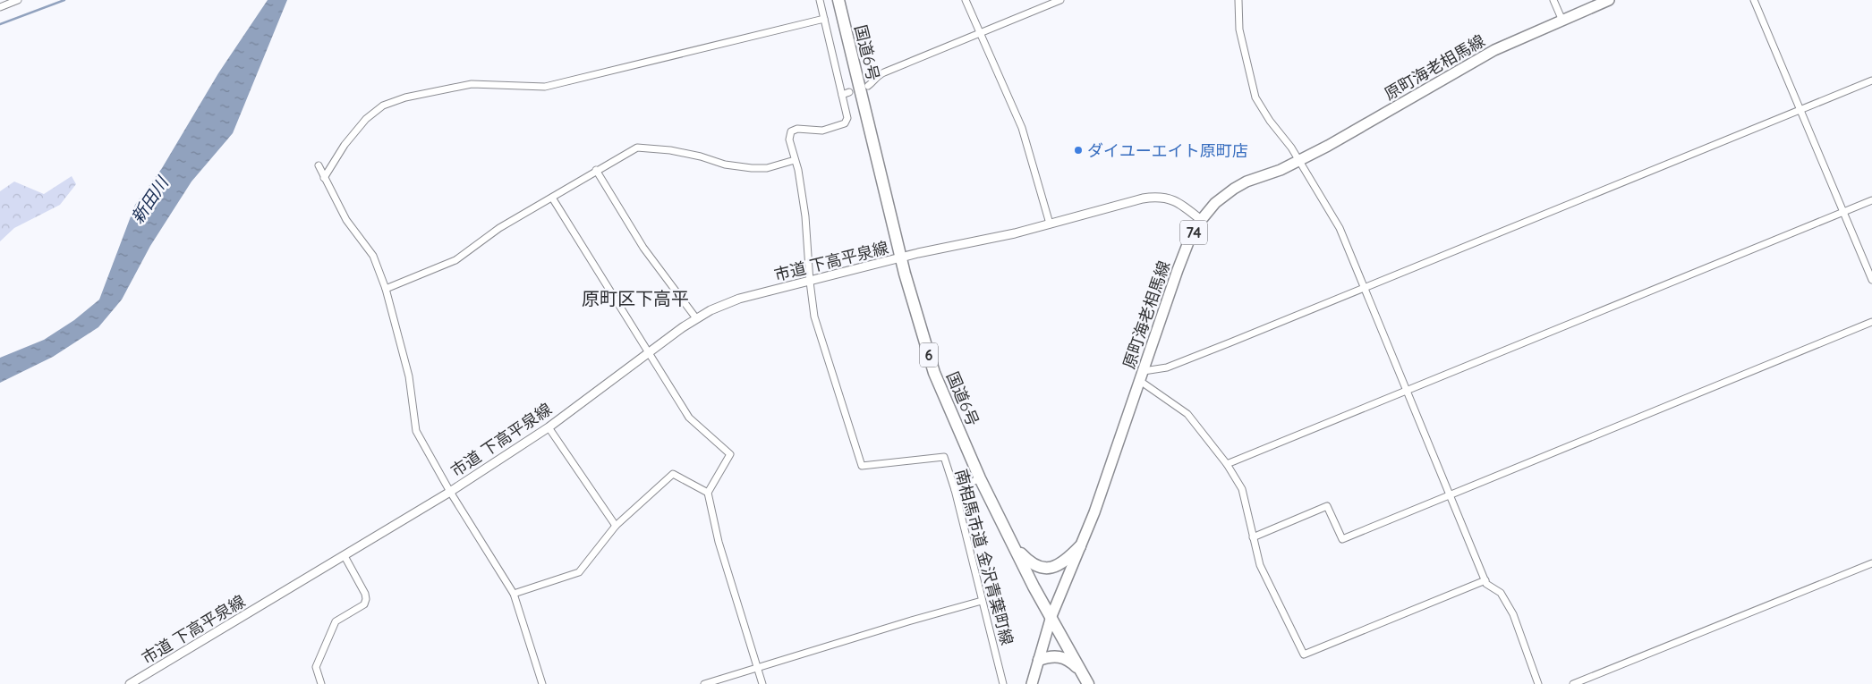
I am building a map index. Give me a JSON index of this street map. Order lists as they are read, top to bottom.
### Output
{
  "streets": {
    "highway": ["国道6号", "6"],
    "main road": ["原町海老相馬線", "74"],
    "street": ["市道 下高平泉線", "南相馬市道 金沢青葉町線"]
  },
  "crossings": [
    ["国道6号", "原町海老相馬線"],
    ["国道6号", "市道 下高平泉線"],
    ["原町海老相馬線", "市道 下高平泉線"],
    ["市道 下高平泉線", "南相馬市道 金沢青葉町線"]
  ],
  "districts": ["原町区下高平"],
  "water": ["新田川"],
  "places": ["ダイユーエイト原町店"]
}
